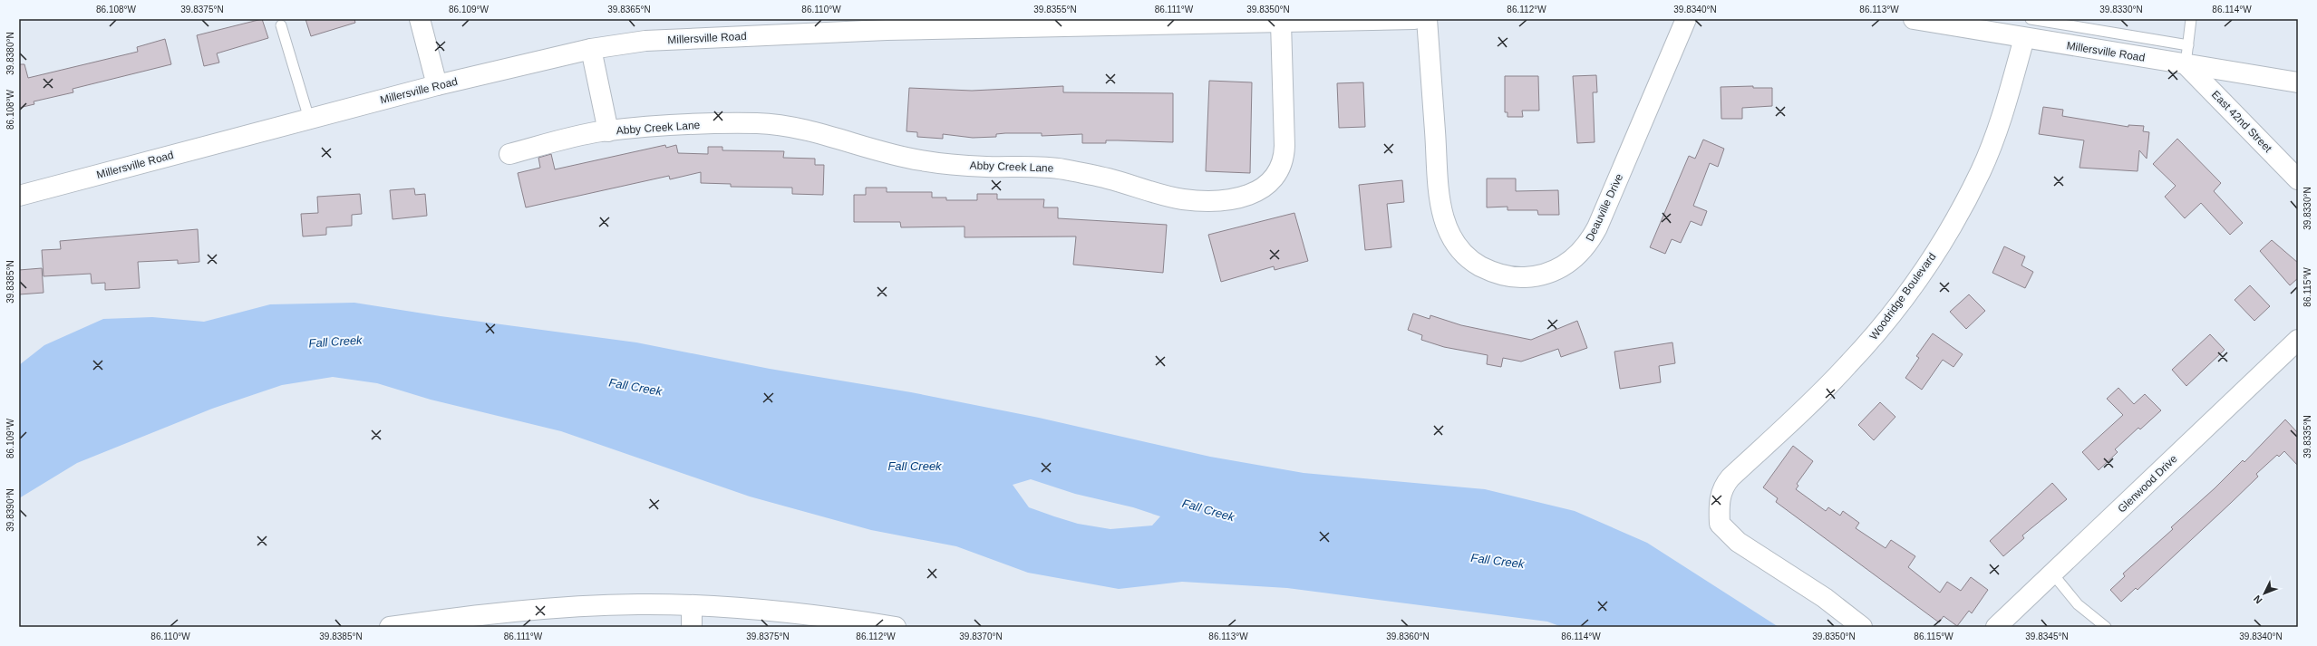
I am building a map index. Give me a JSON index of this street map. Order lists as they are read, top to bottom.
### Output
{
  "streets": {
    "street": [
      "Millersville Road",
      "East 42nd Street",
      "Abby Creek Lane",
      "Deauville Drive",
      "Woodridge Boulevard",
      "Glenwood Drive"
    ]
  },
  "crossings": [
    ["Millersville Road", "East 42nd Street"],
    ["Millersville Road", "Abby Creek Lane"],
    ["Millersville Road", "Woodridge Boulevard"]
  ],
  "water": ["Fall Creek"],
  "north": "bottom left",
  "coordinates": [
    "86.108°W",
    "39.8375°N",
    "86.109°W",
    "39.8365°N",
    "86.110°W",
    "39.8355°N",
    "86.111°W",
    "39.8350°N",
    "86.112°W",
    "39.8340°N",
    "86.113°W",
    "39.8330°N",
    "86.114°W",
    "39.8380°N",
    "39.8385°N",
    "86.115°W",
    "39.8335°N",
    "39.8390°N",
    "39.8370°N",
    "39.8360°N",
    "39.8345°N"
  ]
}
